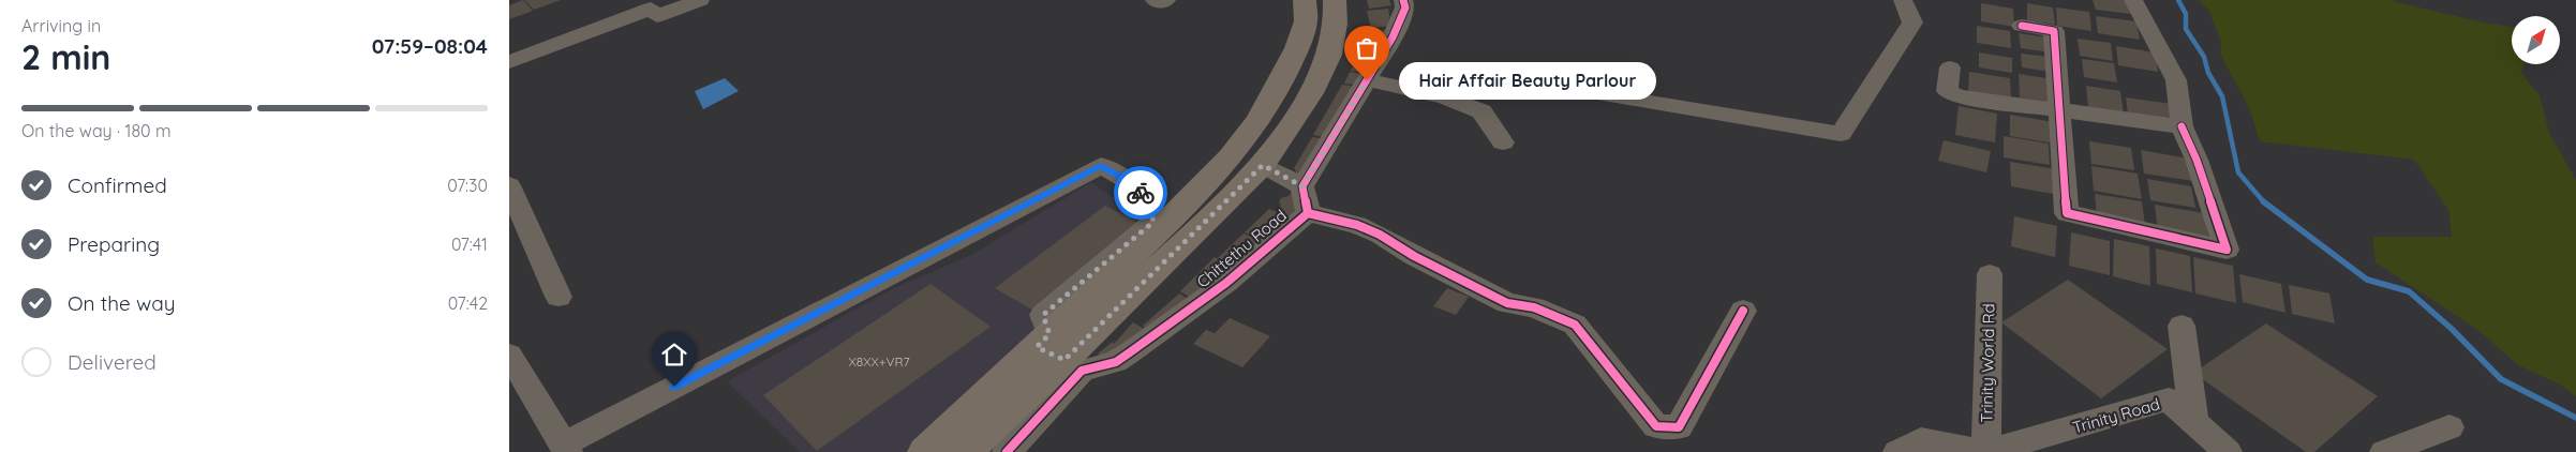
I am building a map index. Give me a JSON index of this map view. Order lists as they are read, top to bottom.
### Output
{
  "streets": {
    "street": ["Chittethu Road", "Trinity World Rd", "Trinity Road"]
  },
  "crossings": [
    ["Trinity World Rd", "Trinity Road"]
  ],
  "places": ["Hair Affair Beauty Parlour"],
  "house_numbers": ["X8XX+VR7"],
  "north": "top right",
  "page": {
    "heading": ["2 min", "Arriving in", "07:59–08:04"],
    "bubble": "Hair Affair Beauty Parlour",
    "bar": "On the way · 180 m",
    "list": [
      ["Confirmed", "07:30"],
      ["Preparing", "07:41"],
      ["On the way", "07:42"],
      "Delivered"
    ]
  }
}
